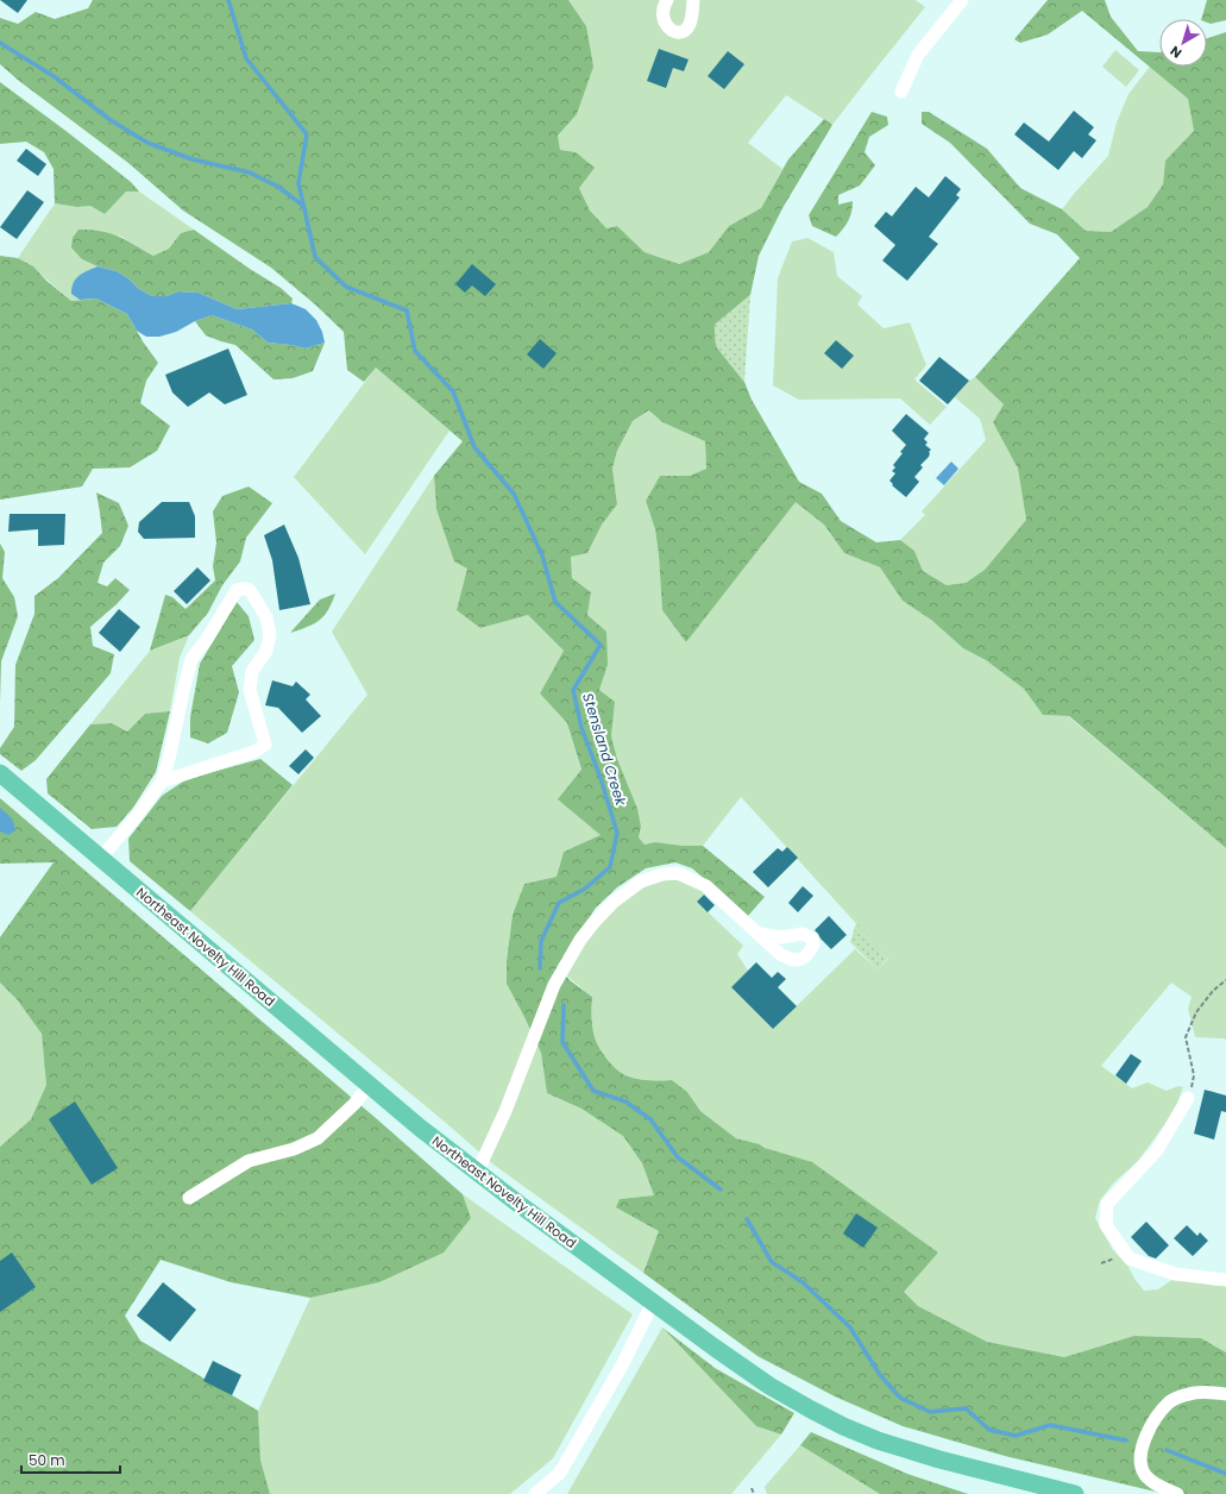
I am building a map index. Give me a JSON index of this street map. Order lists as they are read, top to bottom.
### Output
{
  "streets": {
    "main road": ["Northeast Novelty Hill Road"]
  },
  "water": ["Stensland Creek"],
  "scale_bar": "50 m",
  "north": "bottom left"
}
